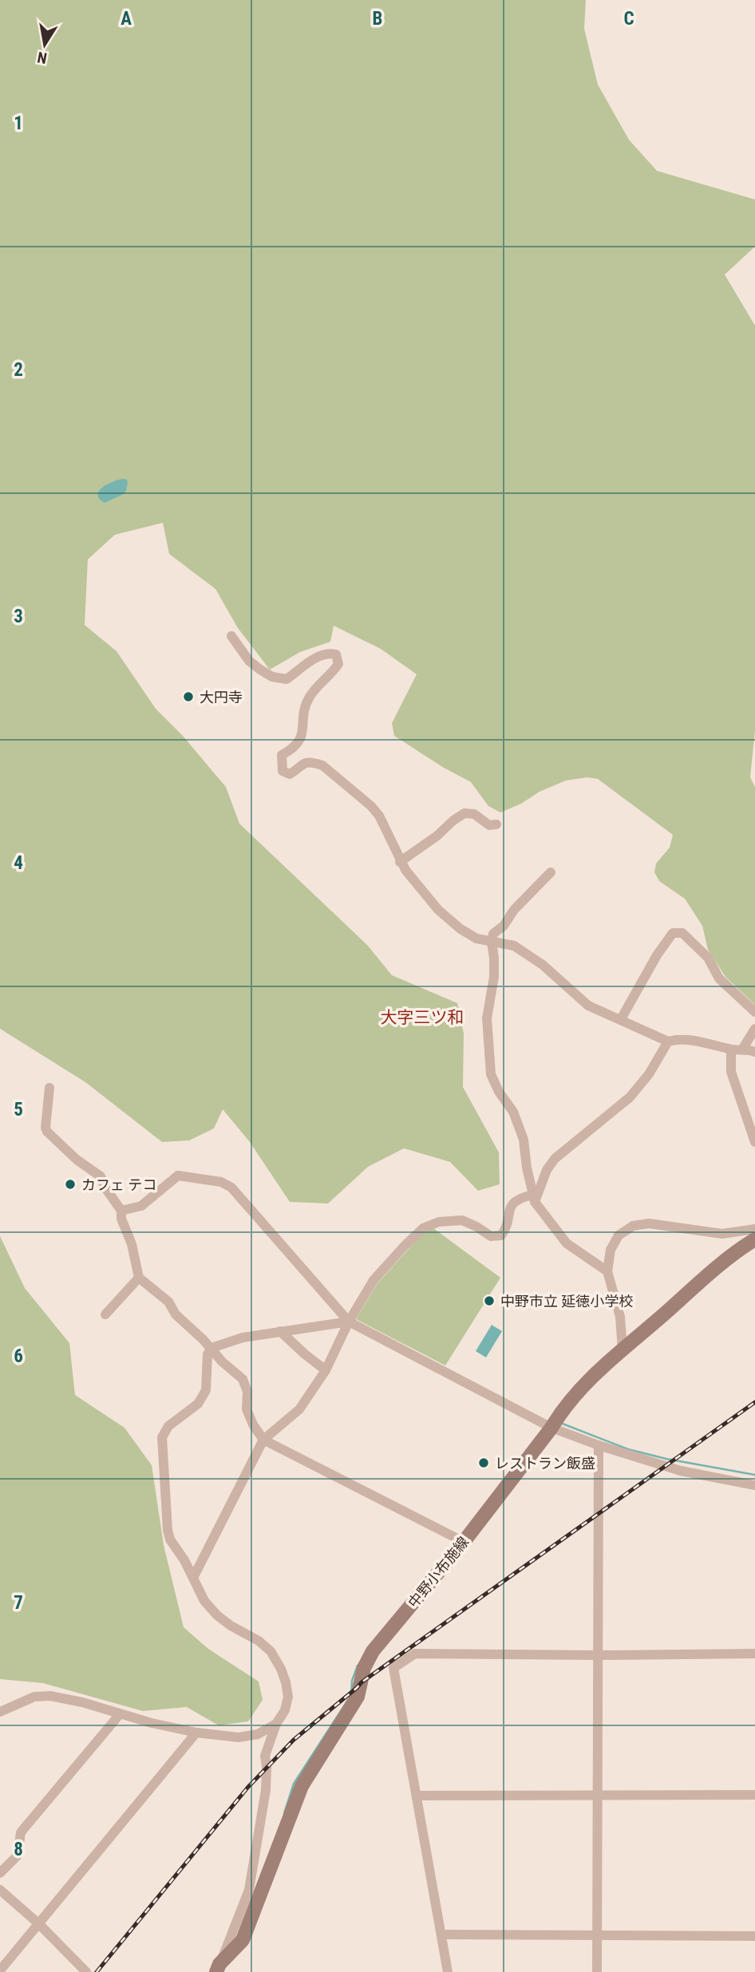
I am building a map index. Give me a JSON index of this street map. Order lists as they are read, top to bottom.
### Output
{
  "streets": {
    "main road": ["中野小布施線"]
  },
  "districts": ["大字三ツ和"],
  "places": [
    "大円寺",
    "カフェ テコ",
    "中野市立 延徳小学校",
    "レストラン飯盛"
  ],
  "north": "bottom",
  "grid": {
    "columns": ["A", "B", "C"],
    "rows": [
      "1",
      "2",
      "3",
      "4",
      "5",
      "6",
      "7",
      "8"
    ]
  }
}
